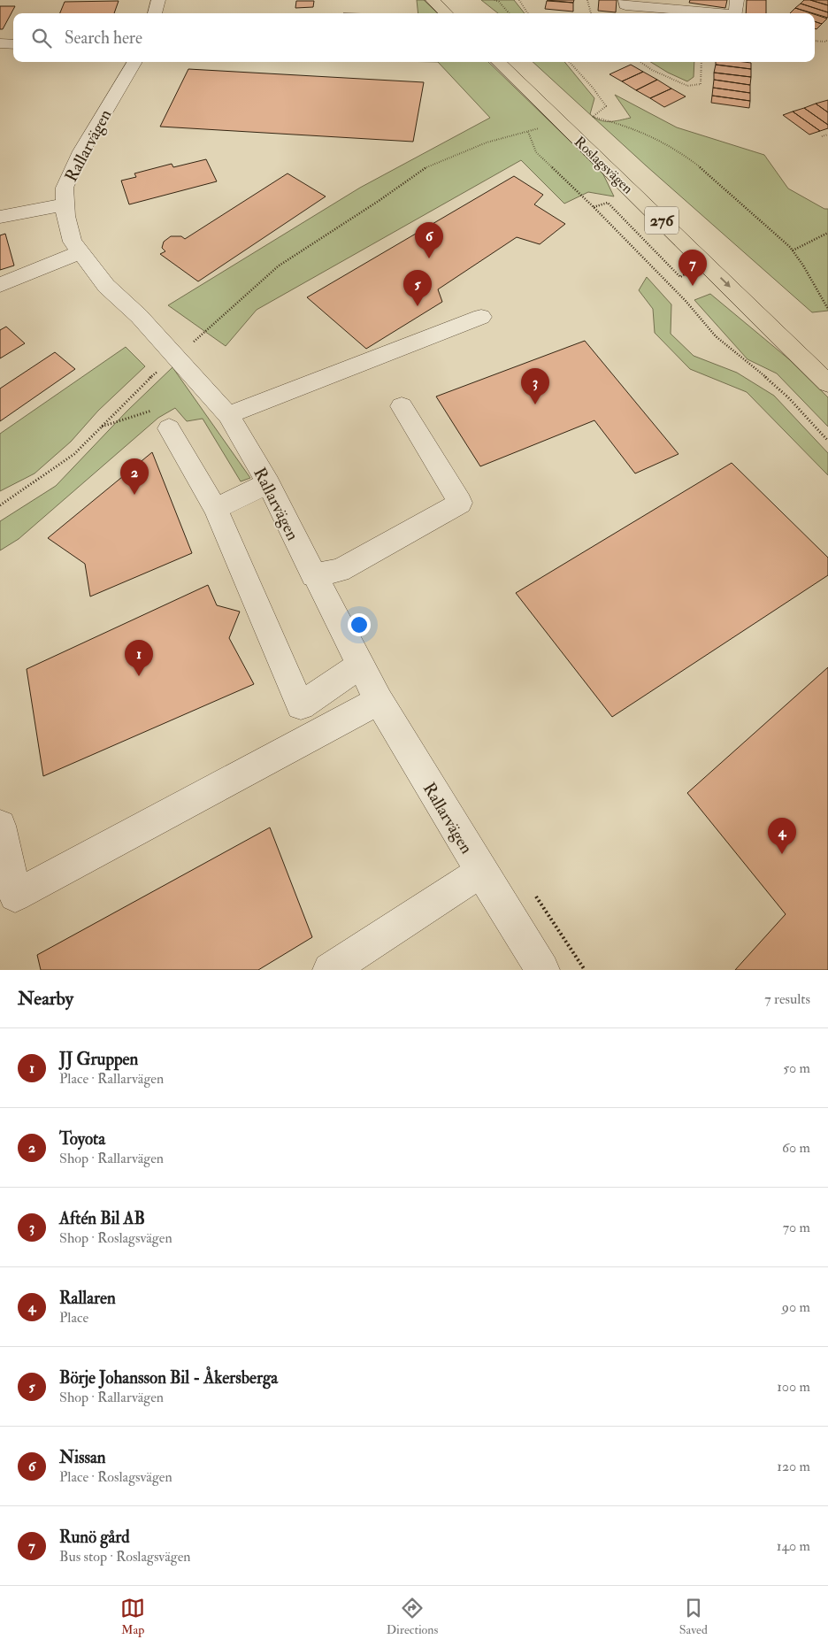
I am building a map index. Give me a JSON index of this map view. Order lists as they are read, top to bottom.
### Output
{
  "streets": {
    "main road": ["Roslagsvägen", "276"],
    "street": ["Rallarvägen"]
  },
  "page": {
    "search": "Search here",
    "pins": [
      "6",
      "7",
      "5",
      "3",
      "2",
      "1",
      "4"
    ],
    "heading": ["Nearby", "7 results"],
    "list": [
      {
        "mark": "1",
        "name": "JJ Gruppen",
        "note": "Place · Rallarvägen",
        "value": "50 m"
      },
      {
        "mark": "2",
        "name": "Toyota",
        "note": "Shop · Rallarvägen",
        "value": "60 m"
      },
      {
        "mark": "3",
        "name": "Aftén Bil AB",
        "note": "Shop · Roslagsvägen",
        "value": "70 m"
      },
      {
        "mark": "4",
        "name": "Rallaren",
        "note": "Place",
        "value": "90 m"
      },
      {
        "mark": "5",
        "name": "Börje Johansson Bil - Åkersberga",
        "note": "Shop · Rallarvägen",
        "value": "100 m"
      },
      {
        "mark": "6",
        "name": "Nissan",
        "note": "Place · Roslagsvägen",
        "value": "120 m"
      },
      {
        "mark": "7",
        "name": "Runö gård",
        "note": "Bus stop · Roslagsvägen",
        "value": "140 m"
      }
    ],
    "nav": ["Map", "Directions", "Saved"]
  }
}
